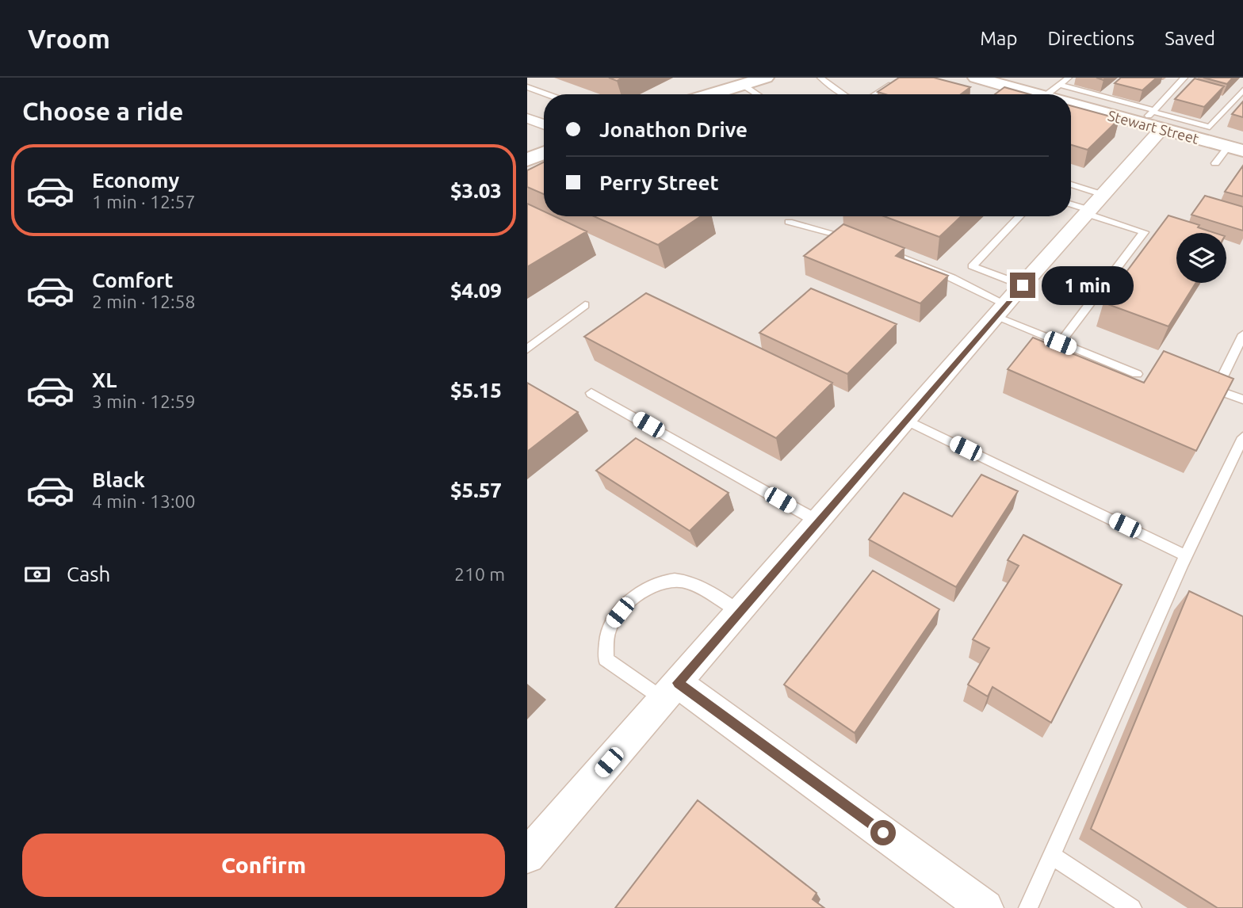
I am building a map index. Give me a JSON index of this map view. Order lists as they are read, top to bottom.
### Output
{
  "streets": {
    "street": ["Stewart Street"]
  },
  "page": {
    "header": "Vroom",
    "nav": ["Map", "Directions", "Saved"],
    "heading": "Choose a ride",
    "banner": ["Jonathon Drive", "Perry Street"],
    "list": [
      {
        "name": "Economy",
        "note": "1 min · 12:57",
        "value": "$3.03"
      },
      {
        "name": "Comfort",
        "note": "2 min · 12:58",
        "value": "$4.09"
      },
      {
        "name": "XL",
        "note": "3 min · 12:59",
        "value": "$5.15"
      },
      {
        "name": "Black",
        "note": "4 min · 13:00",
        "value": "$5.57"
      }
    ],
    "bubble": "1 min",
    "pay": ["Cash", "210 m"],
    "buttons": "Confirm"
  }
}
